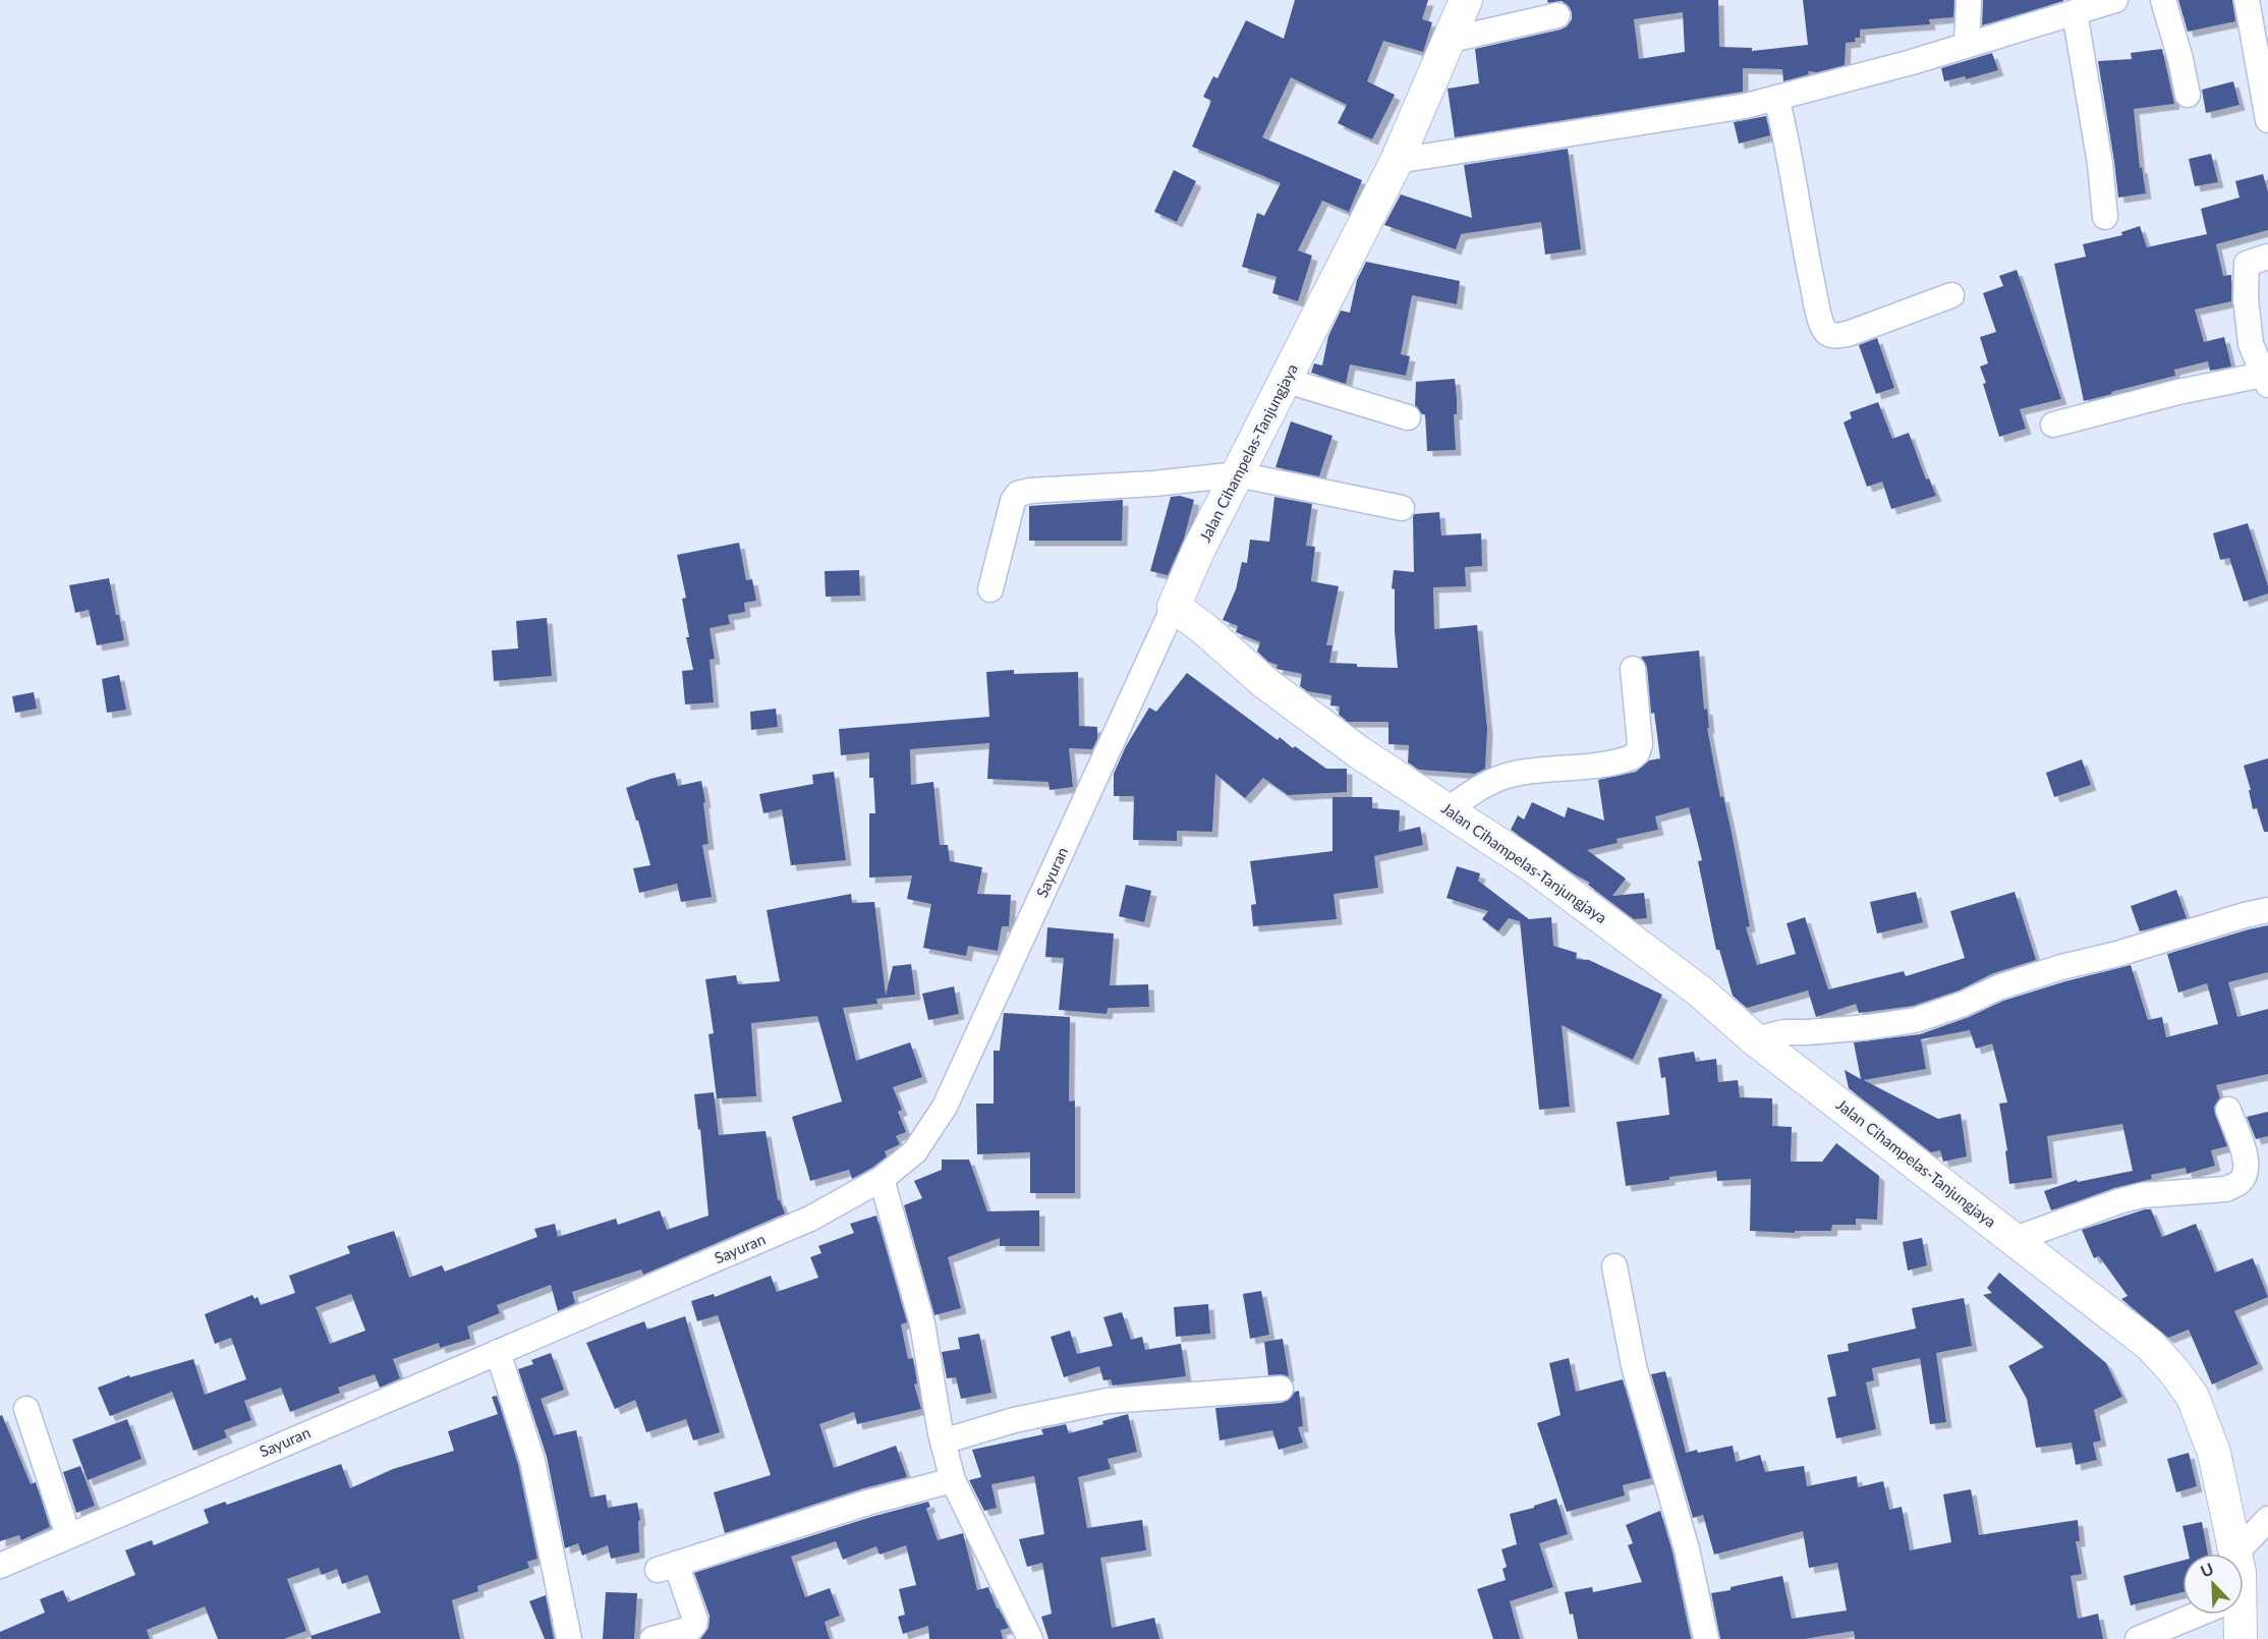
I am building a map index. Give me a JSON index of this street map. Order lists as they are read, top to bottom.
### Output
{
  "streets": {
    "main road": ["Jalan Cihampelas-Tanjungjaya"],
    "street": ["Sayuran"]
  },
  "crossings": [
    ["Jalan Cihampelas-Tanjungjaya", "Sayuran"]
  ],
  "north": "top left"
}
